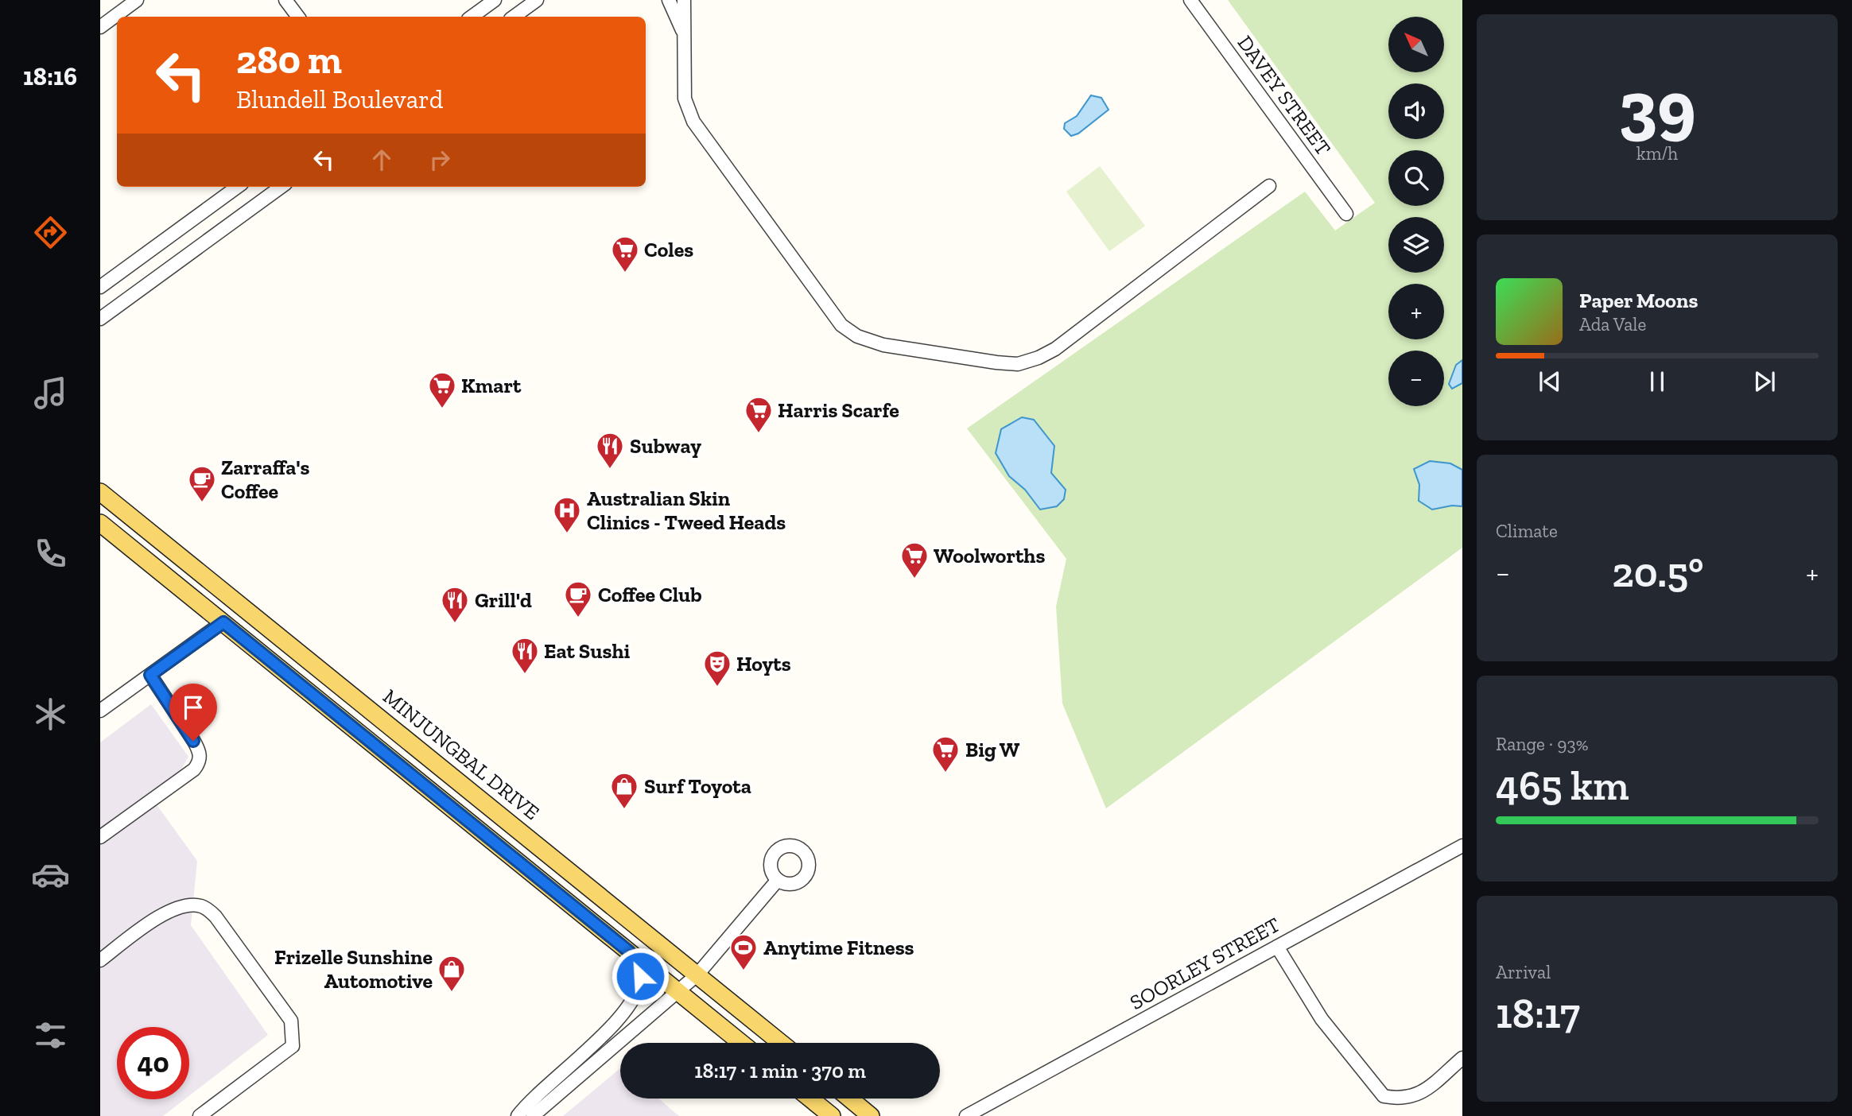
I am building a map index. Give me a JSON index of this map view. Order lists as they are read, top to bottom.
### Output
{
  "streets": {
    "main road": ["MINJUNGBAL DRIVE"],
    "street": ["DAVEY STREET", "SOORLEY STREET"]
  },
  "places": {
    "supermarket": [
      "Coles",
      "Kmart",
      "Harris Scarfe",
      "Woolworths",
      "Big W"
    ],
    "restaurant": ["Subway", "Grill'd", "Eat Sushi"],
    "cafe": ["Zarraffa's Coffee", "Coffee Club"],
    "hospital": ["Australian Skin Clinics - Tweed Heads"],
    "theatre": ["Hoyts"],
    "shop": ["Surf Toyota", "Frizelle Sunshine Automotive"],
    "sports": ["Anytime Fitness"]
  },
  "north": "top left",
  "page": {
    "tabs": "18:16",
    "tile": [
      ["39", "km/h"],
      "Climate",
      ["Range · 93%", "465 km"],
      ["Arrival", "18:17"]
    ],
    "map_buttons": ["+", "−"],
    "turn": ["280 m", "Blundell Boulevard"],
    "song": ["Paper Moons", "Ada Vale"],
    "heat": ["−", "20.5°", "+"],
    "limit": "40",
    "trip": "18:17 · 1 min · 370 m"
  }
}
